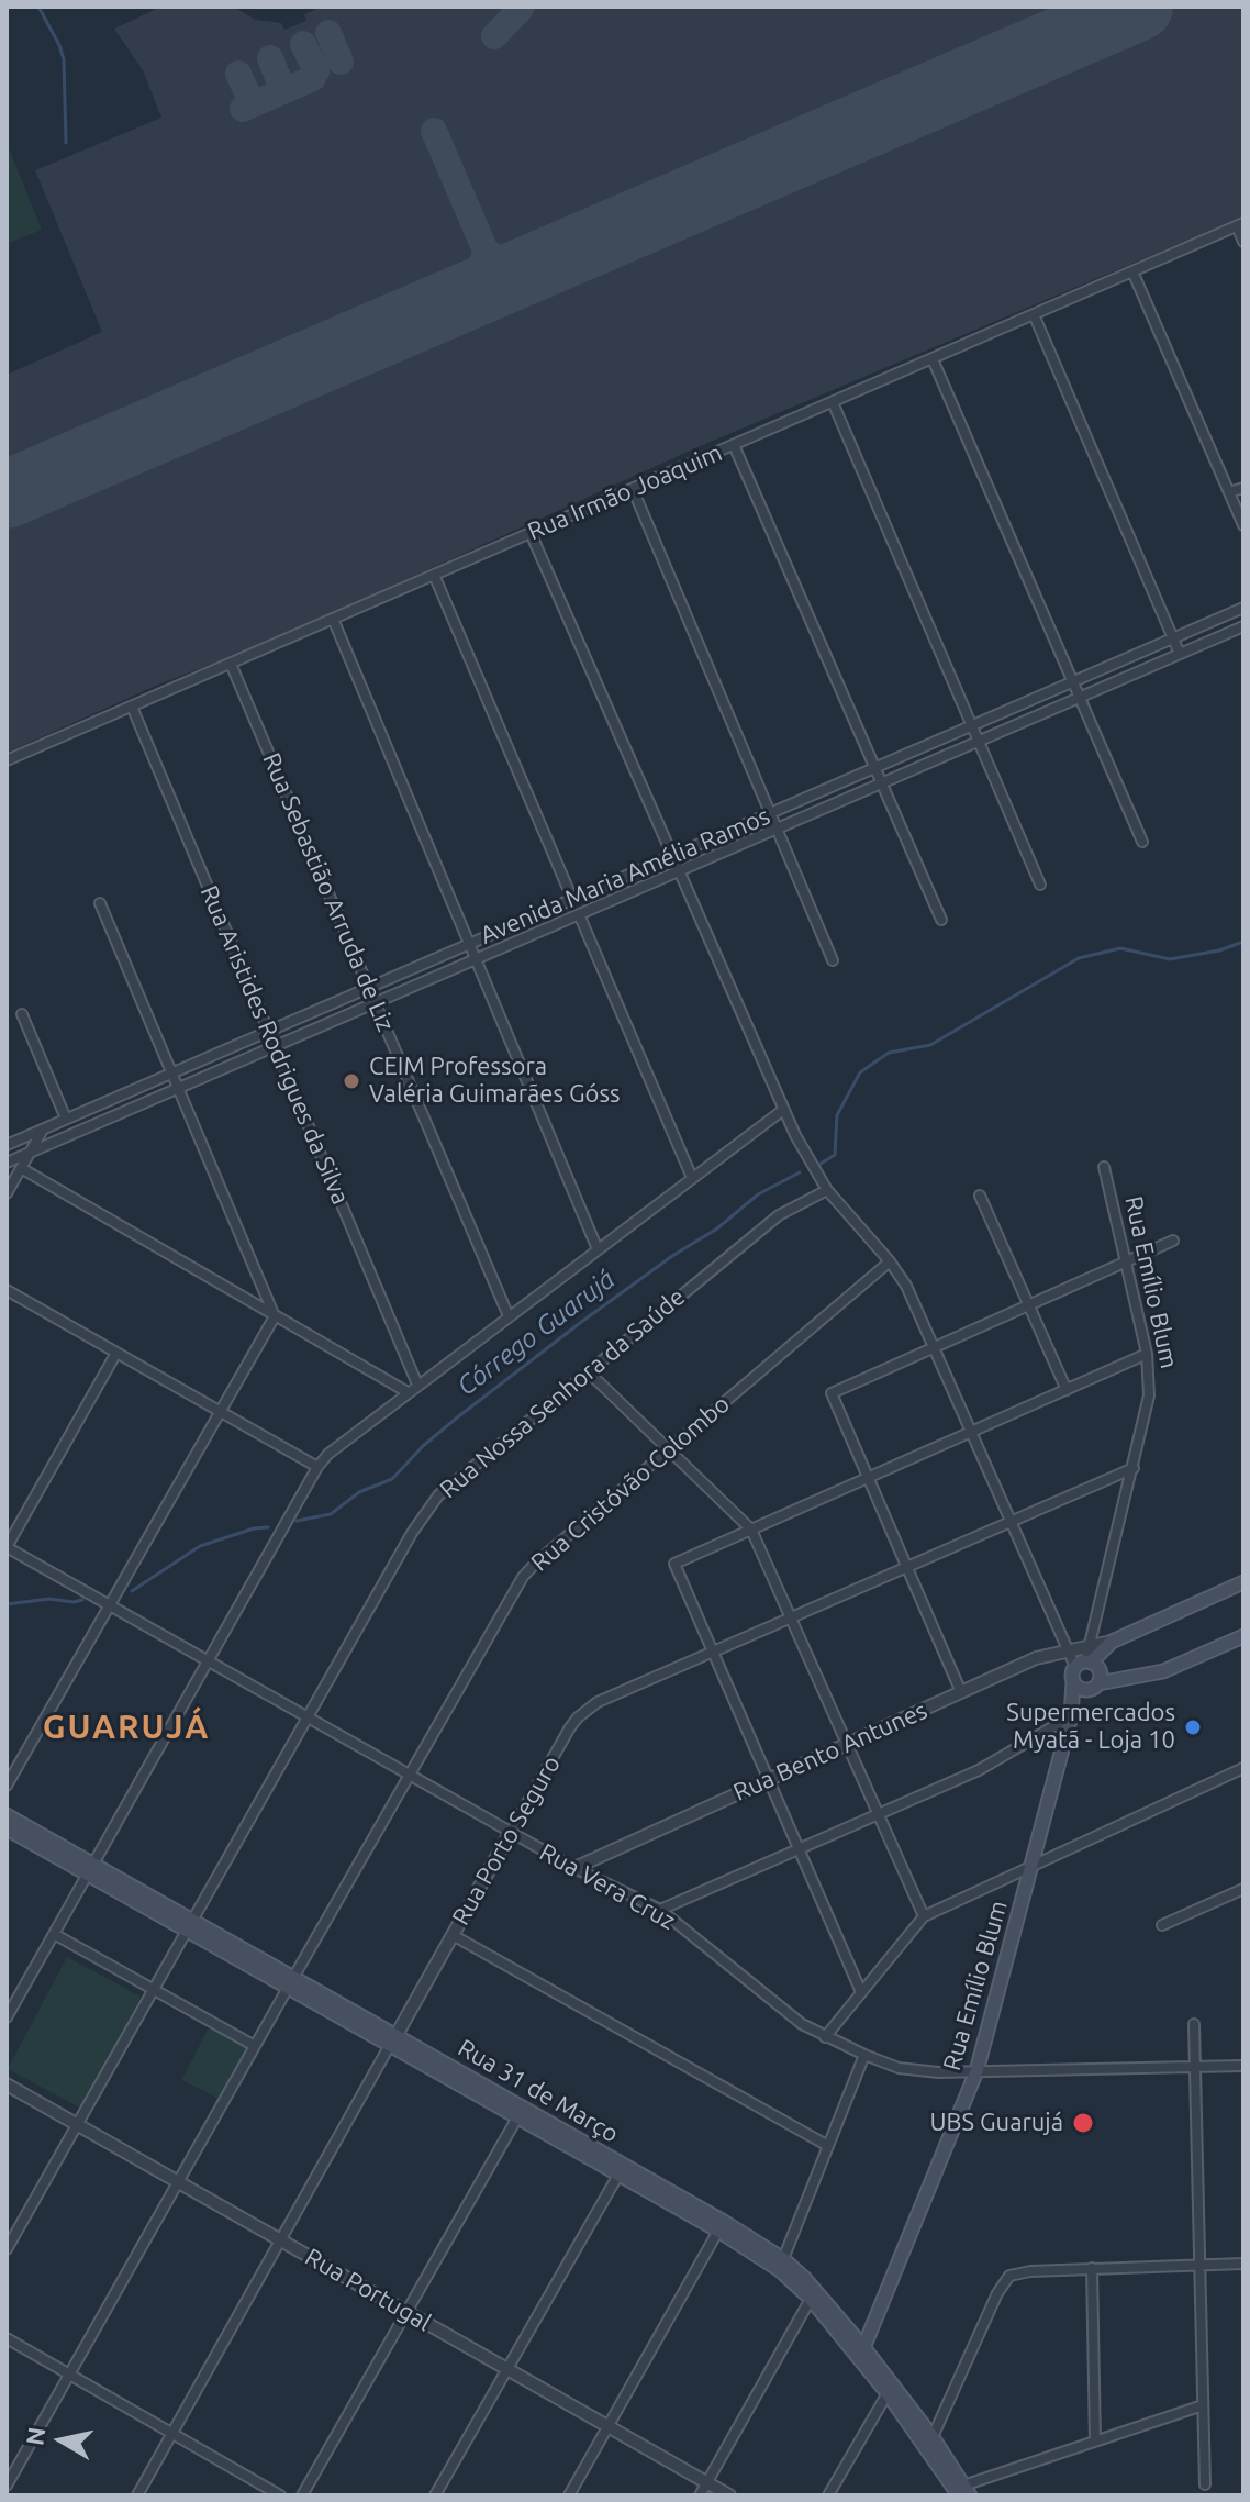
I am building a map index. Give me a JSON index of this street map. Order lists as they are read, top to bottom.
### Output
{
  "streets": {
    "main road": ["Rua Emílio Blum", "Rua 31 de Março"],
    "street": [
      "Rua Irmão Joaquim",
      "Avenida Maria Amélia Ramos",
      "Rua Sebastião Arruda de Liz",
      "Rua Aristides Rodrigues da Silva",
      "Rua Nossa Senhora da Saúde",
      "Rua Cristóvão Colombo",
      "Rua Bento Antunes",
      "Rua Porto Seguro",
      "Rua Vera Cruz",
      "Rua Portugal"
    ]
  },
  "crossings": [
    ["Rua Irmão Joaquim", "Rua Sebastião Arruda de Liz"],
    ["Rua Irmão Joaquim", "Rua Aristides Rodrigues da Silva"],
    ["Avenida Maria Amélia Ramos", "Rua Sebastião Arruda de Liz"],
    ["Avenida Maria Amélia Ramos", "Rua Aristides Rodrigues da Silva"],
    ["Rua Emílio Blum", "Rua Bento Antunes"],
    ["Rua Emílio Blum", "Rua Porto Seguro"],
    ["Rua Emílio Blum", "Rua Vera Cruz"],
    ["Rua Emílio Blum", "Rua 31 de Março"],
    ["Rua Nossa Senhora da Saúde", "Rua Vera Cruz"],
    ["Rua Nossa Senhora da Saúde", "Rua 31 de Março"],
    ["Rua Nossa Senhora da Saúde", "Rua Portugal"],
    ["Rua Cristóvão Colombo", "Rua Vera Cruz"],
    ["Rua Cristóvão Colombo", "Rua 31 de Março"],
    ["Rua Cristóvão Colombo", "Rua Portugal"],
    ["Rua Bento Antunes", "Rua Vera Cruz"],
    ["Rua Porto Seguro", "Rua Vera Cruz"],
    ["Rua Porto Seguro", "Rua 31 de Março"],
    ["Rua Porto Seguro", "Rua Portugal"]
  ],
  "districts": ["GUARUJÁ"],
  "water": ["Córrego Guarujá"],
  "places": ["CEIM Professora Valéria Guimarães Góss", "Supermercados Myatã - Loja 10", "UBS Guarujá"],
  "north": "left"
}
